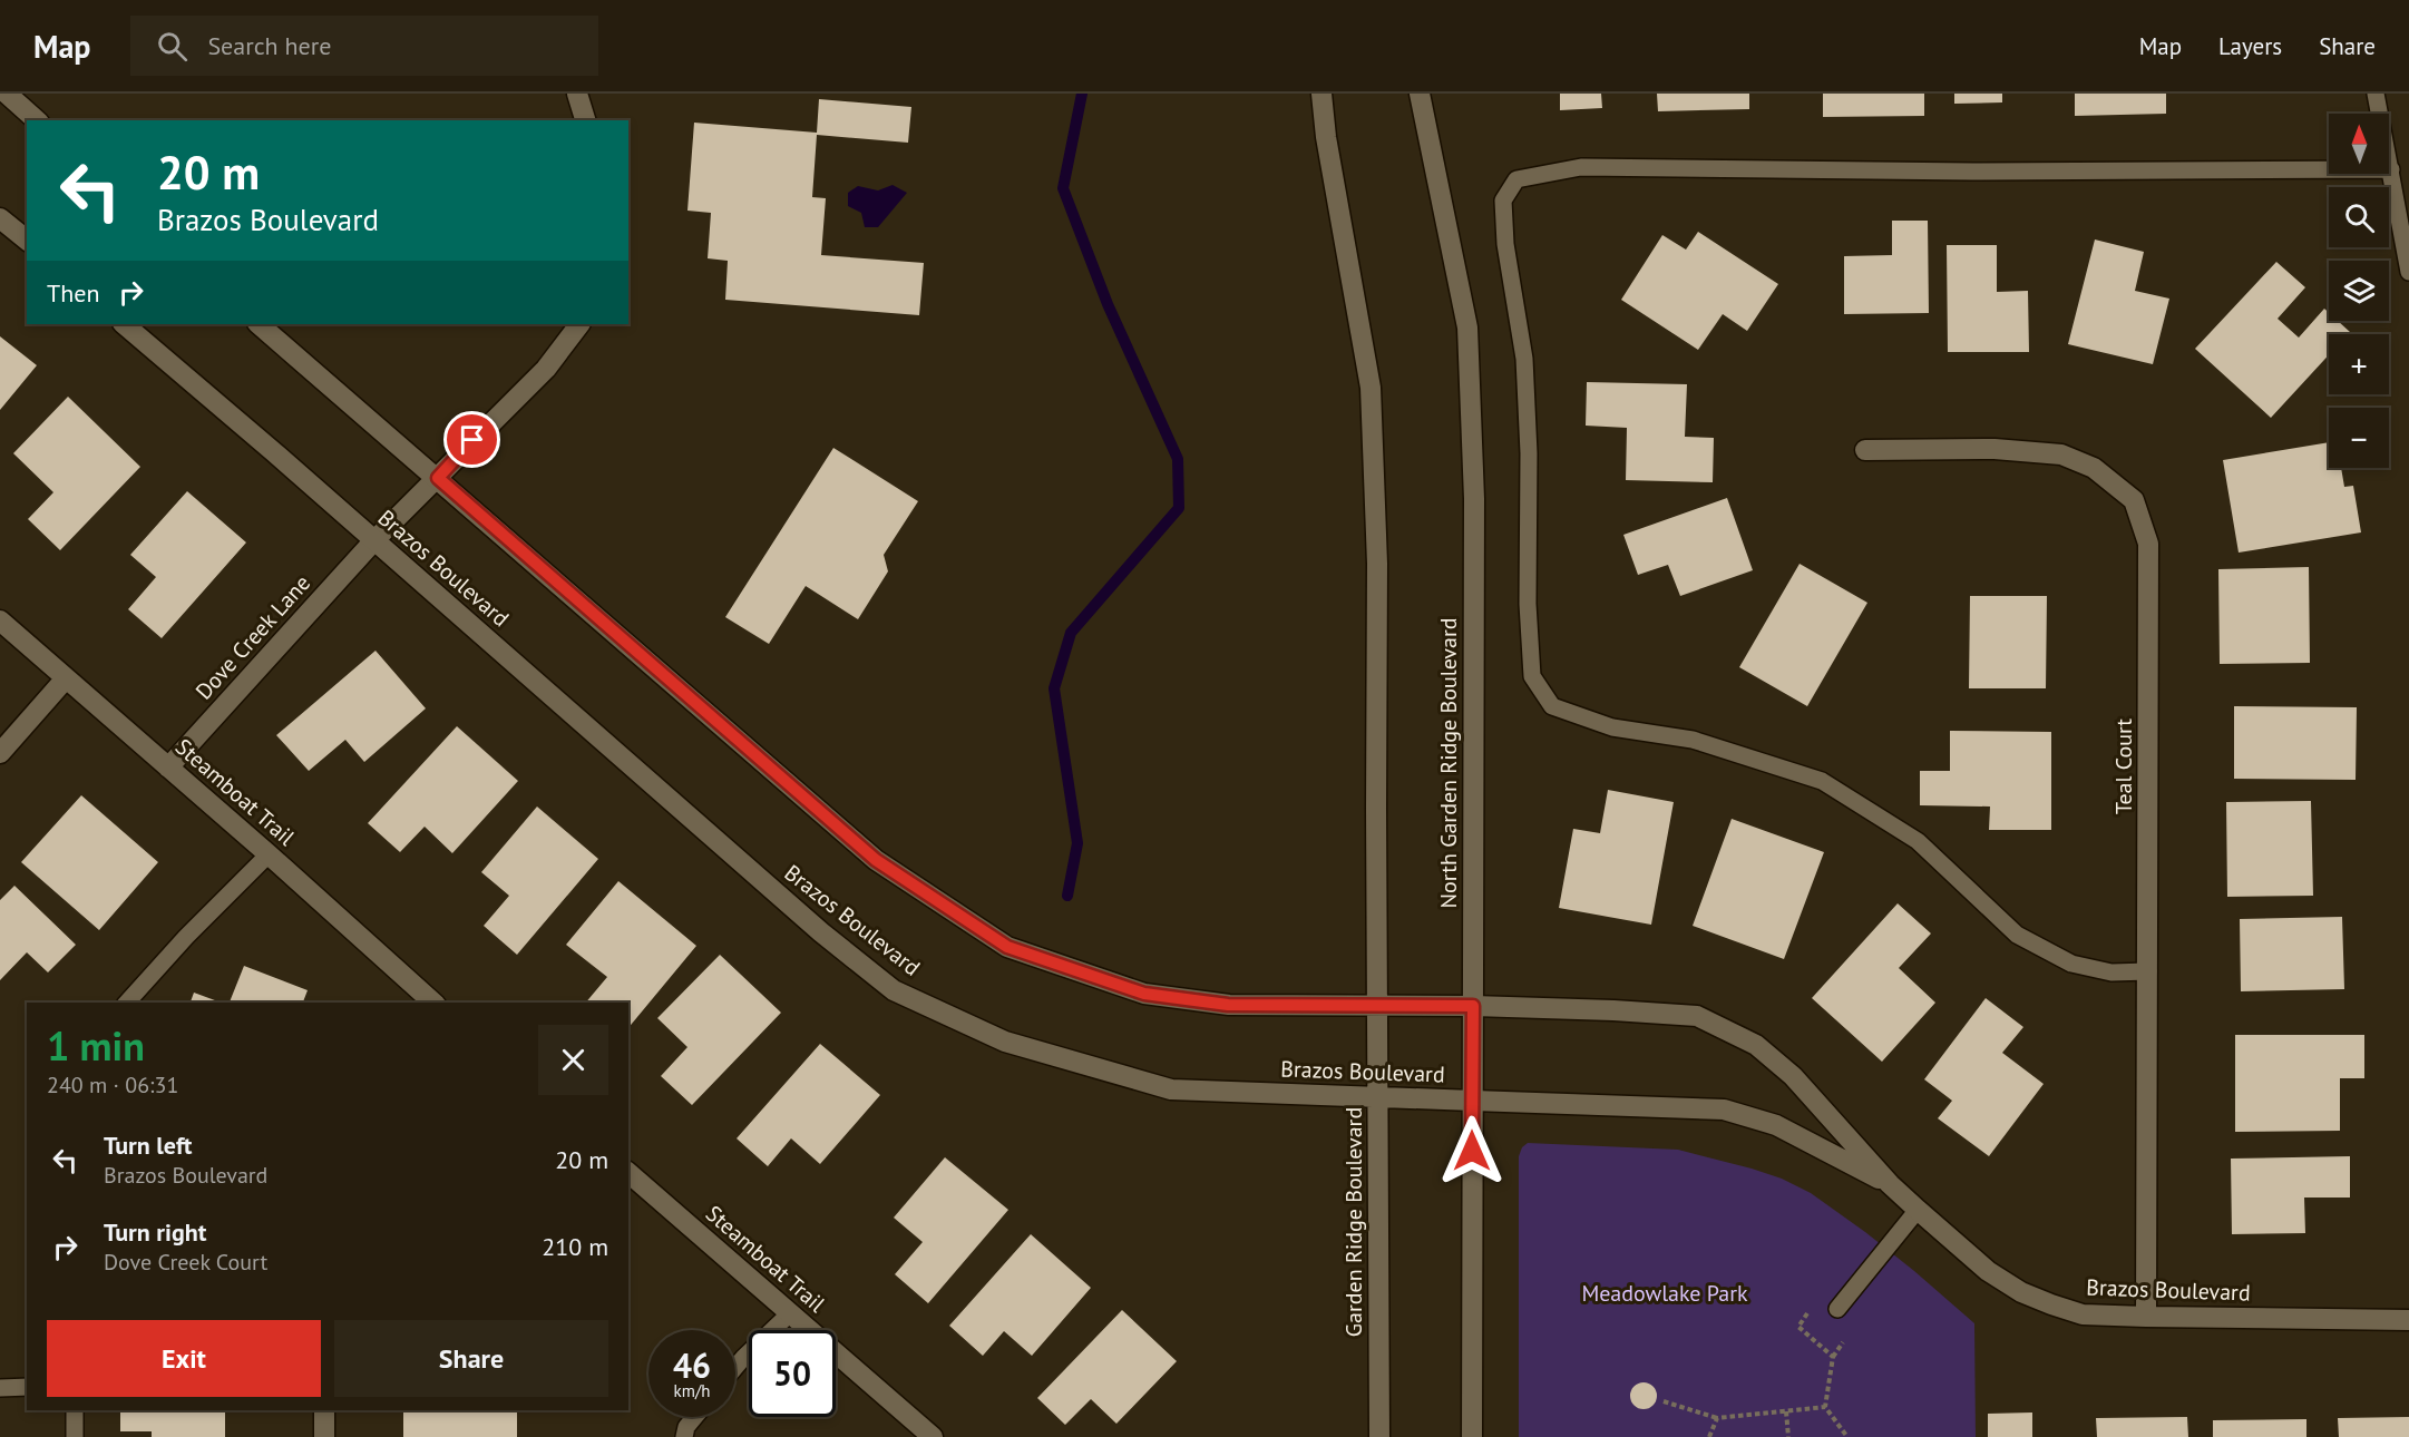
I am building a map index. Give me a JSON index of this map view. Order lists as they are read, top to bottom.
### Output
{
  "streets": {
    "main road": [
      "Brazos Boulevard",
      "Dove Creek Lane",
      "North Garden Ridge Boulevard",
      "Teal Court",
      "Steamboat Trail",
      "Garden Ridge Boulevard"
    ]
  },
  "crossings": [
    ["Brazos Boulevard", "Dove Creek Lane"],
    ["Brazos Boulevard", "North Garden Ridge Boulevard"],
    ["Brazos Boulevard", "Teal Court"],
    ["Brazos Boulevard", "Garden Ridge Boulevard"],
    ["Dove Creek Lane", "Steamboat Trail"]
  ],
  "parks": ["Meadowlake Park"],
  "north": "top",
  "page": {
    "header": "Map",
    "search": "Search here",
    "nav": ["Map", "Layers", "Share"],
    "map_buttons": ["+", "−"],
    "turn": ["20 m", "Brazos Boulevard"],
    "then": "Then",
    "heading": ["1 min", "240 m · 06:31"],
    "list": [
      {
        "name": "Turn left",
        "note": "Brazos Boulevard",
        "value": "20 m"
      },
      {
        "name": "Turn right",
        "note": "Dove Creek Court",
        "value": "210 m"
      }
    ],
    "buttons": ["Exit", "Share"],
    "speed": "46 km/h",
    "limit": "50"
  }
}
